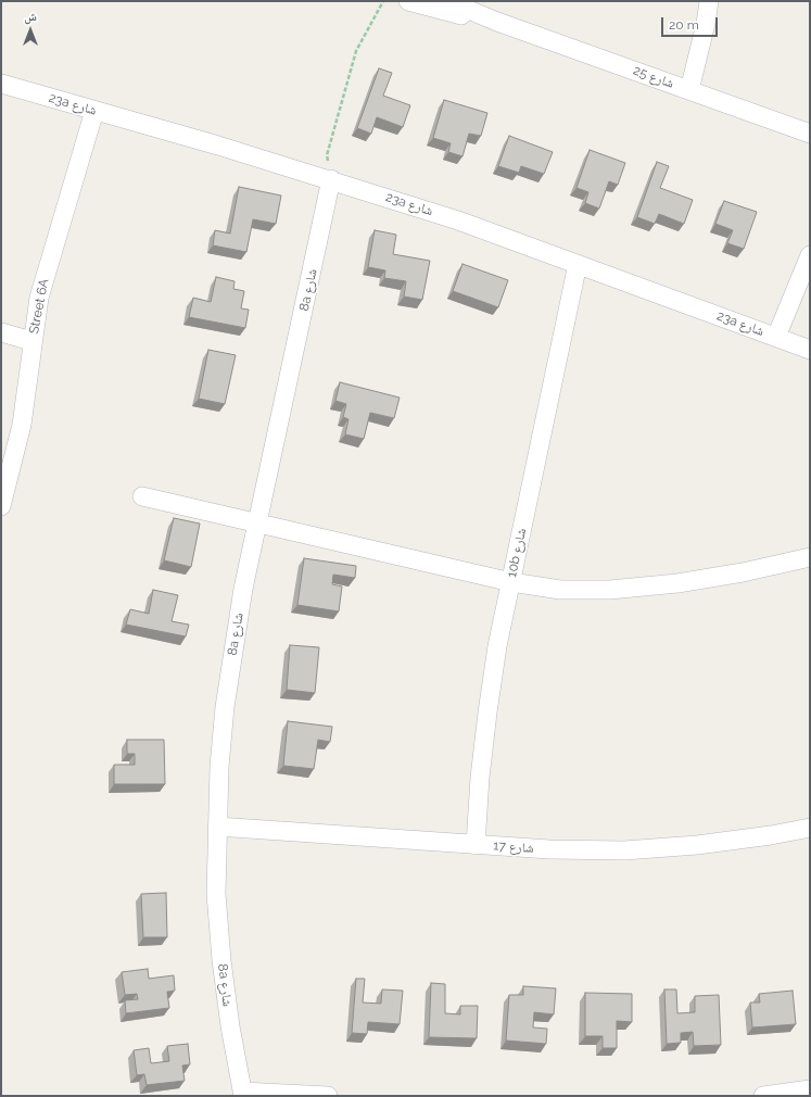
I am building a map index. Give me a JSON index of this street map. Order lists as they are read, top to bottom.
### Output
{
  "streets": {
    "street": [
      "شارع 25",
      "23a شارع",
      "8a شارع",
      "Street 6A",
      "10b شارع",
      "شارع 17"
    ]
  },
  "crossings": [
    ["23a شارع", "8a شارع"],
    ["23a شارع", "Street 6A"],
    ["23a شارع", "10b شارع"],
    ["8a شارع", "شارع 17"],
    ["10b شارع", "شارع 17"]
  ],
  "scale_bar": "20 m",
  "north": "top"
}
